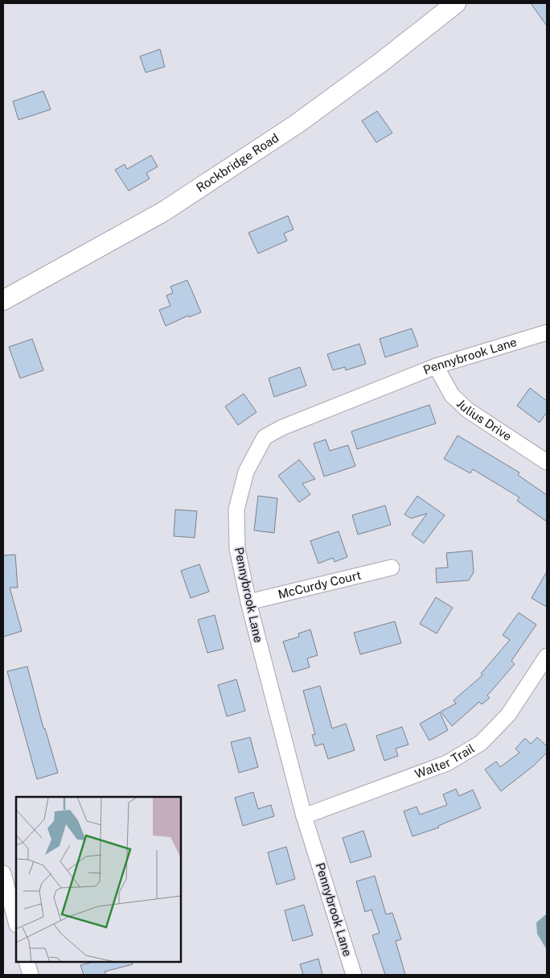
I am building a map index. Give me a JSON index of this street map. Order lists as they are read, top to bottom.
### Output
{
  "streets": {
    "main road": ["Rockbridge Road"],
    "street": [
      "Pennybrook Lane",
      "Julius Drive",
      "McCurdy Court",
      "Walter Trail"
    ]
  },
  "crossings": [
    ["Pennybrook Lane", "Julius Drive"],
    ["Pennybrook Lane", "McCurdy Court"],
    ["Pennybrook Lane", "Walter Trail"]
  ]
}
